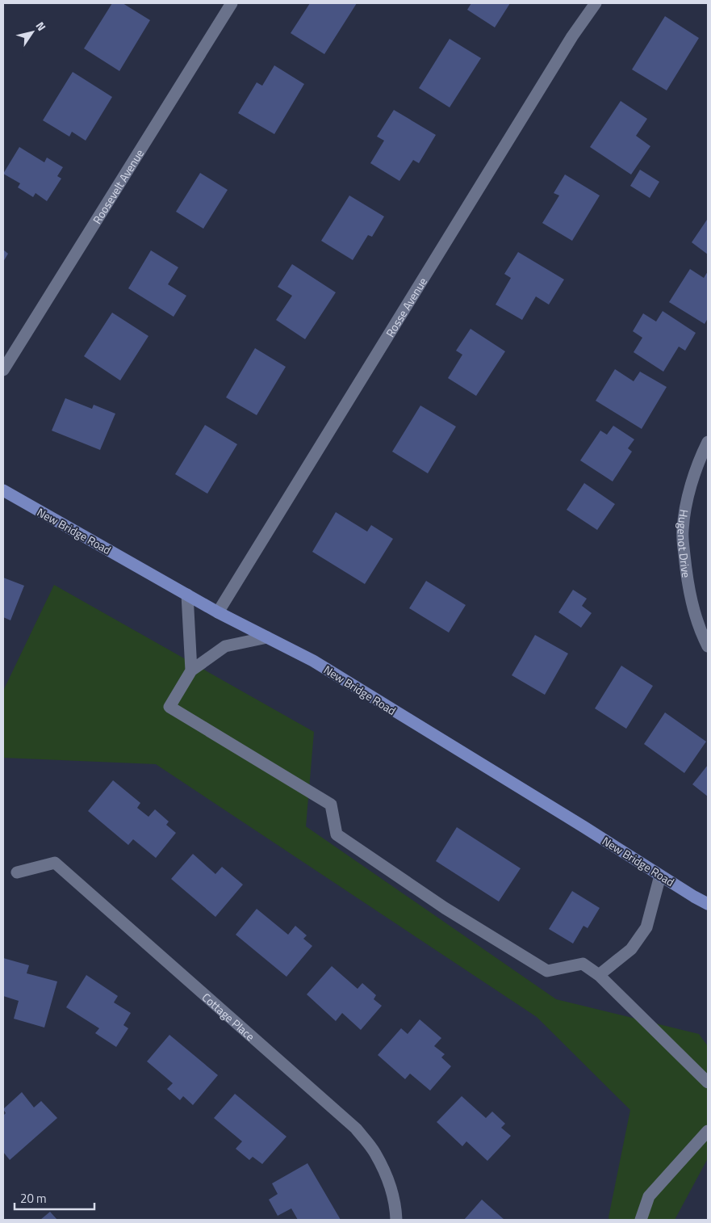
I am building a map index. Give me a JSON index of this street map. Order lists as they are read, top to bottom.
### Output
{
  "streets": {
    "main road": ["New Bridge Road"],
    "street": [
      "Roosevelt Avenue",
      "Rosse Avenue",
      "Hugenot Drive",
      "Cottage Place"
    ]
  },
  "crossings": [
    ["Rosse Avenue", "New Bridge Road"]
  ],
  "scale_bar": "20 m",
  "north": "top right"
}
